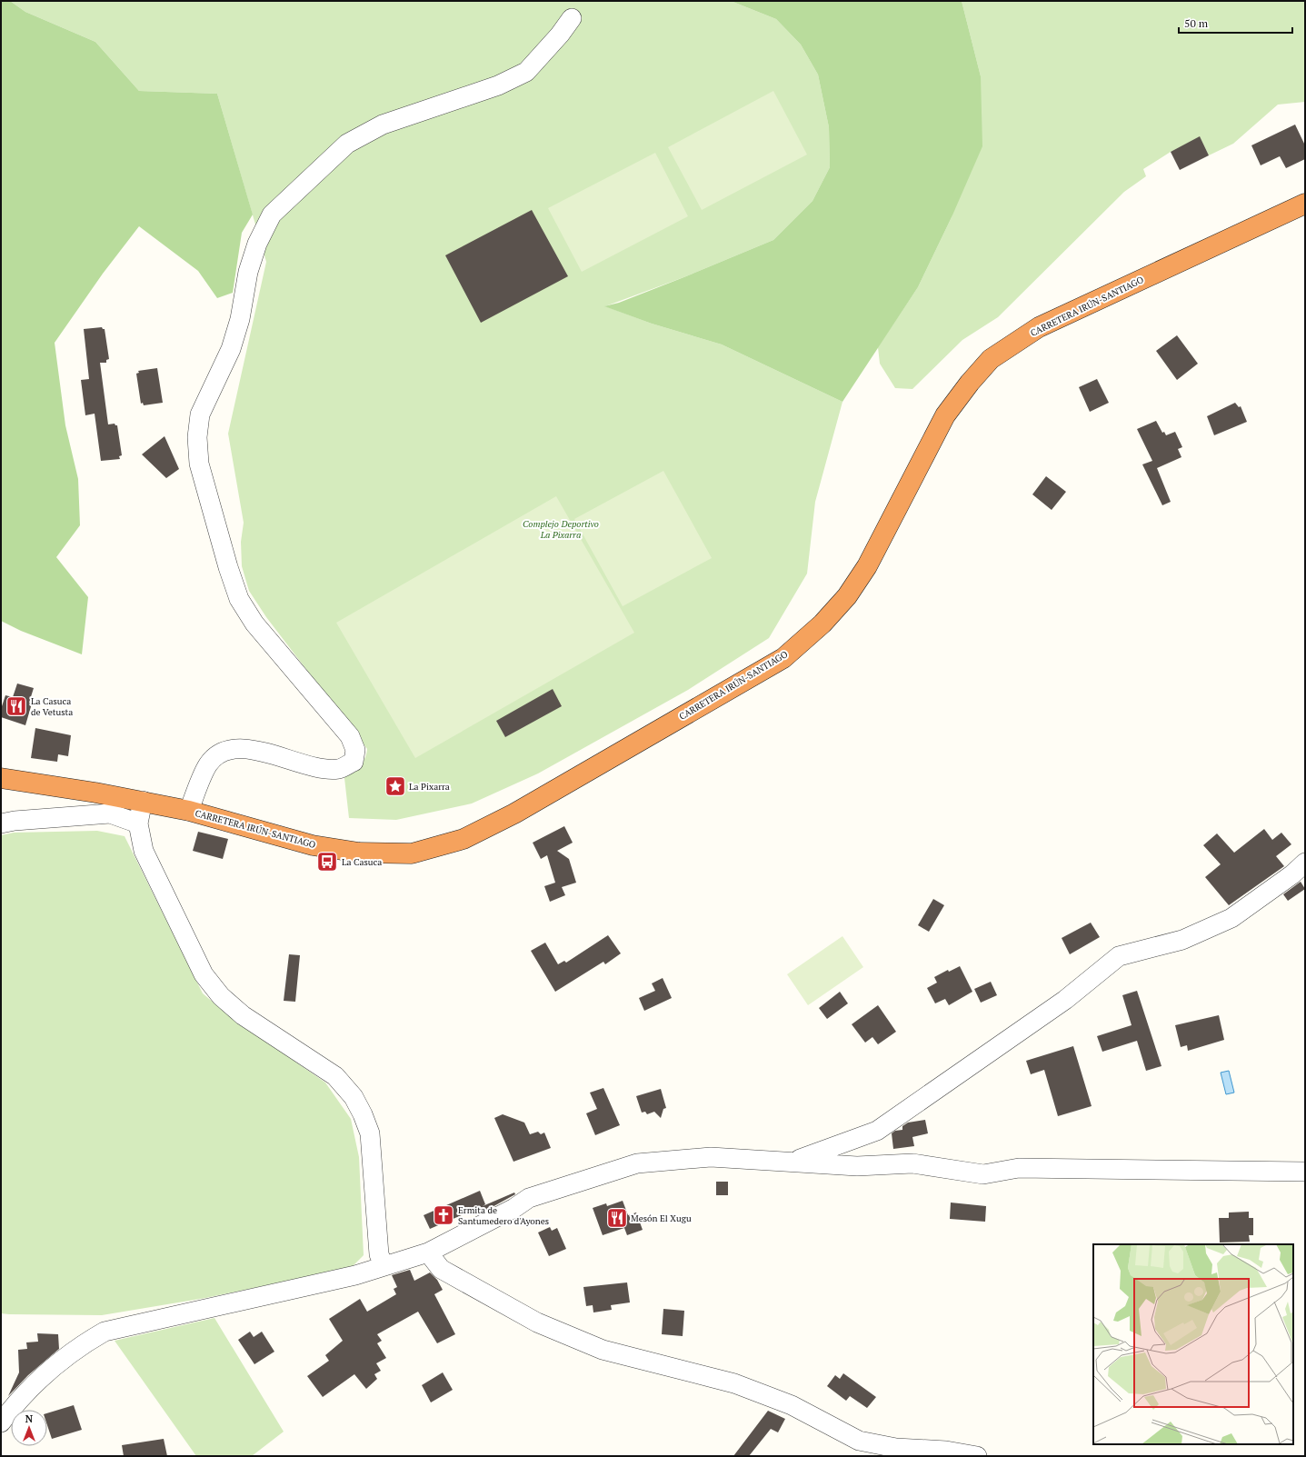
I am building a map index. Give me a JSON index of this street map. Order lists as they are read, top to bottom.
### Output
{
  "streets": {
    "highway": ["CARRETERA IRÚN-SANTIAGO"]
  },
  "parks": ["Complejo Deportivo La Pixarra"],
  "places": {
    "restaurant": ["La Casuca de Vetusta", "Mesón El Xugu"],
    "place": ["La Pixarra"],
    "bus stop": ["La Casuca"],
    "church": ["Ermita de Santumedero d'Ayones"]
  },
  "scale_bar": "50 m",
  "north": "top"
}
